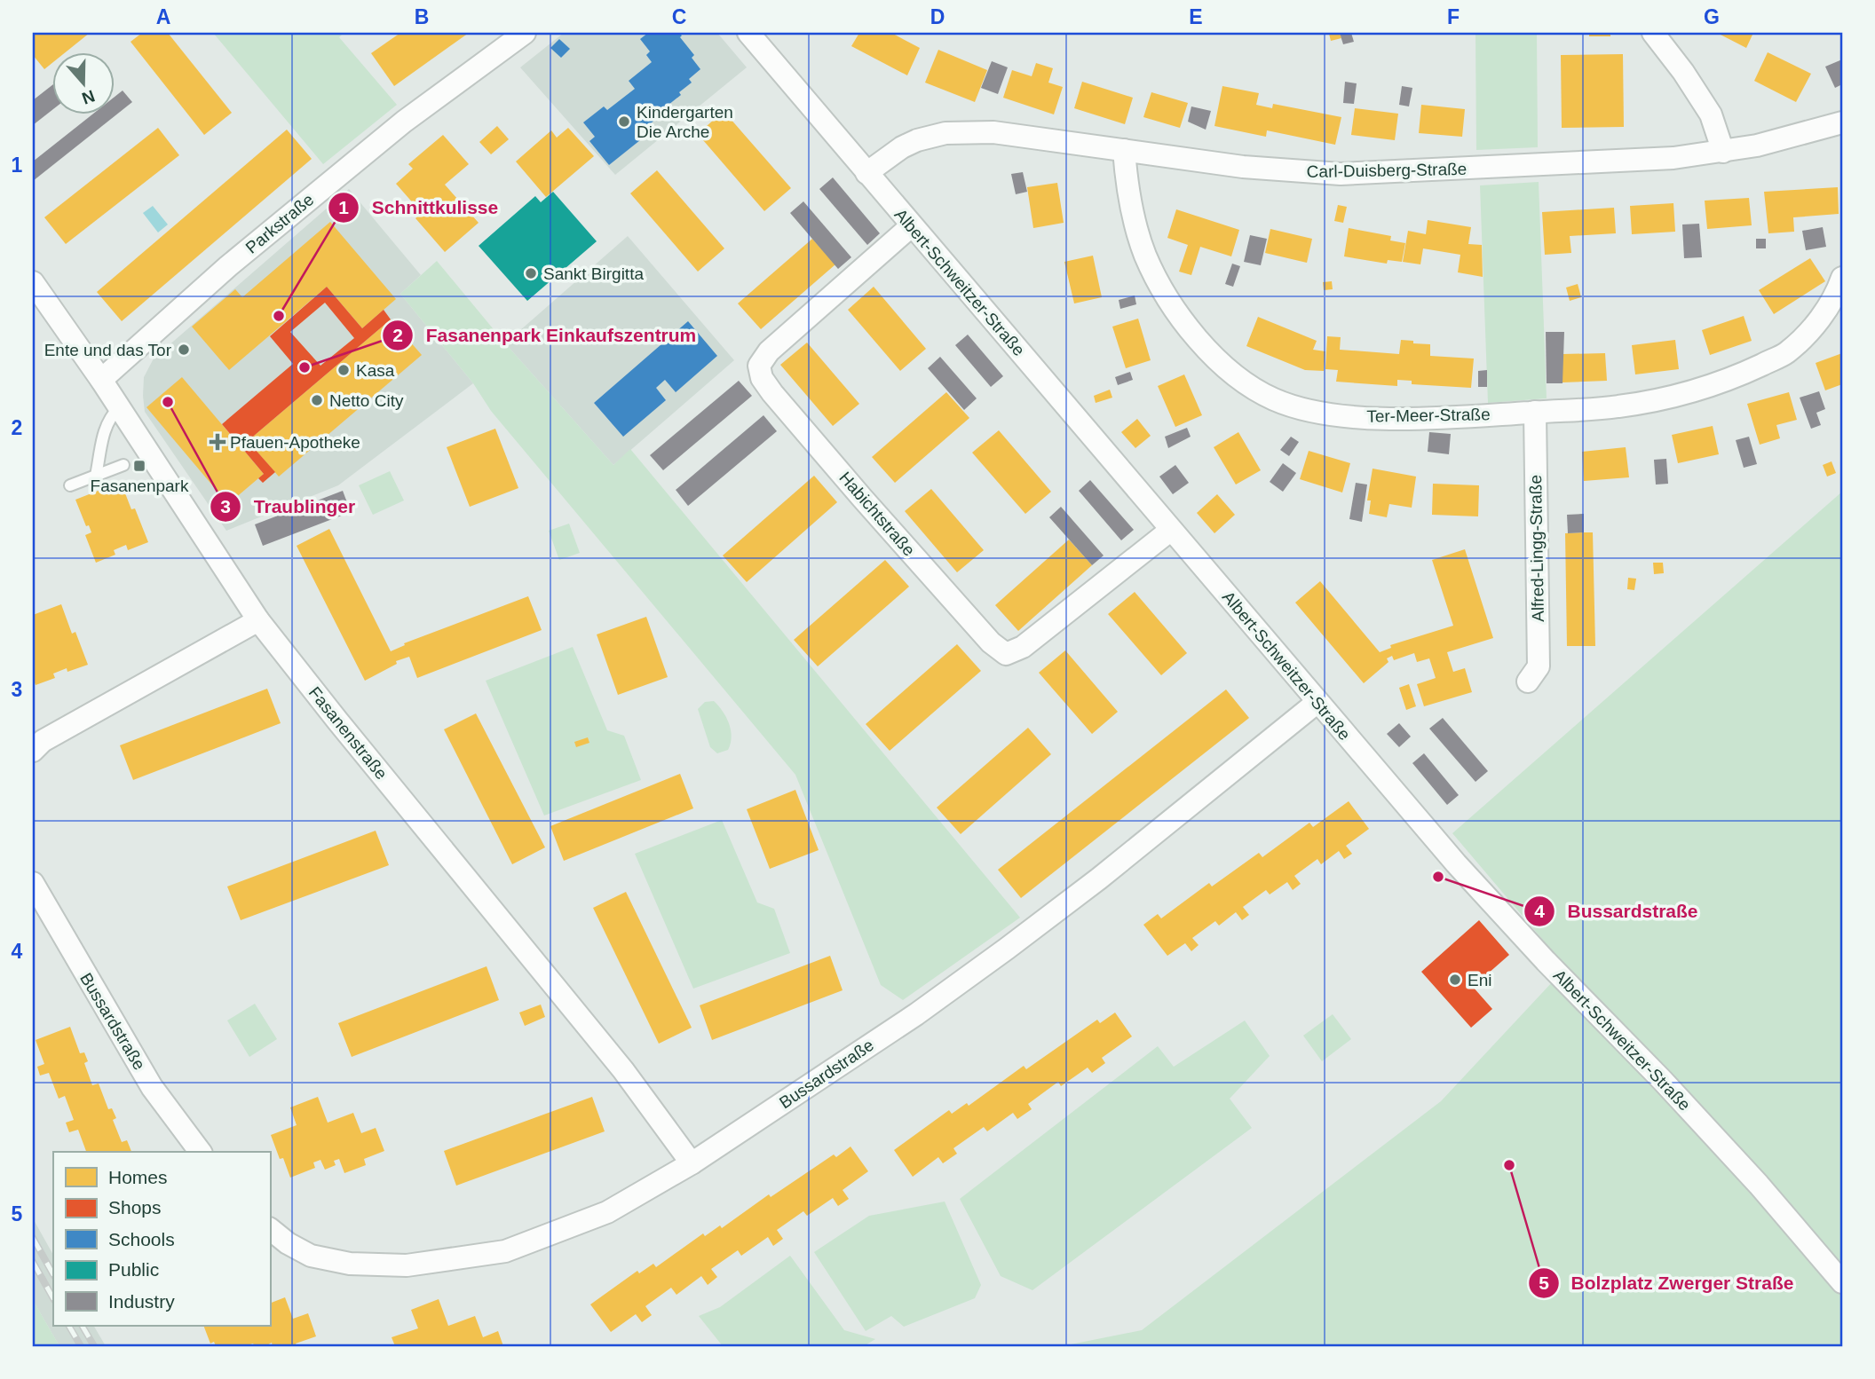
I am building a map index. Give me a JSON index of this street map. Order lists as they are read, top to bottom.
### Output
{
  "streets": {
    "street": [
      "Carl-Duisberg-Straße",
      "Parkstraße",
      "Albert-Schweitzer-Straße",
      "Ter-Meer-Straße",
      "Habichtstraße",
      "Alfred-Lingg-Straße",
      "Fasanenstraße",
      "Bussardstraße"
    ]
  },
  "crossings": [
    ["Carl-Duisberg-Straße", "Albert-Schweitzer-Straße"],
    ["Carl-Duisberg-Straße", "Ter-Meer-Straße"],
    ["Parkstraße", "Fasanenstraße"],
    ["Albert-Schweitzer-Straße", "Habichtstraße"],
    ["Albert-Schweitzer-Straße", "Bussardstraße"],
    ["Ter-Meer-Straße", "Alfred-Lingg-Straße"],
    ["Fasanenstraße", "Bussardstraße"]
  ],
  "places": {
    "other": [
      "Kindergarten Die Arche",
      "Sankt Birgitta",
      "Schnittkulisse",
      "Ente und das Tor",
      "Fasanenpark Einkaufszentrum",
      "Kasa",
      "Netto City",
      "Traublinger",
      "Bussardstraße",
      "Eni",
      "Bolzplatz Zwerger Straße"
    ],
    "health": ["Pfauen-Apotheke"],
    "transit": ["Fasanenpark"]
  },
  "legend": [
    "Homes",
    "Shops",
    "Schools",
    "Public",
    "Industry"
  ],
  "north": "bottom",
  "grid": {
    "columns": [
      "A",
      "B",
      "C",
      "D",
      "E",
      "F",
      "G"
    ],
    "rows": [
      "1",
      "2",
      "3",
      "4",
      "5"
    ]
  }
}
